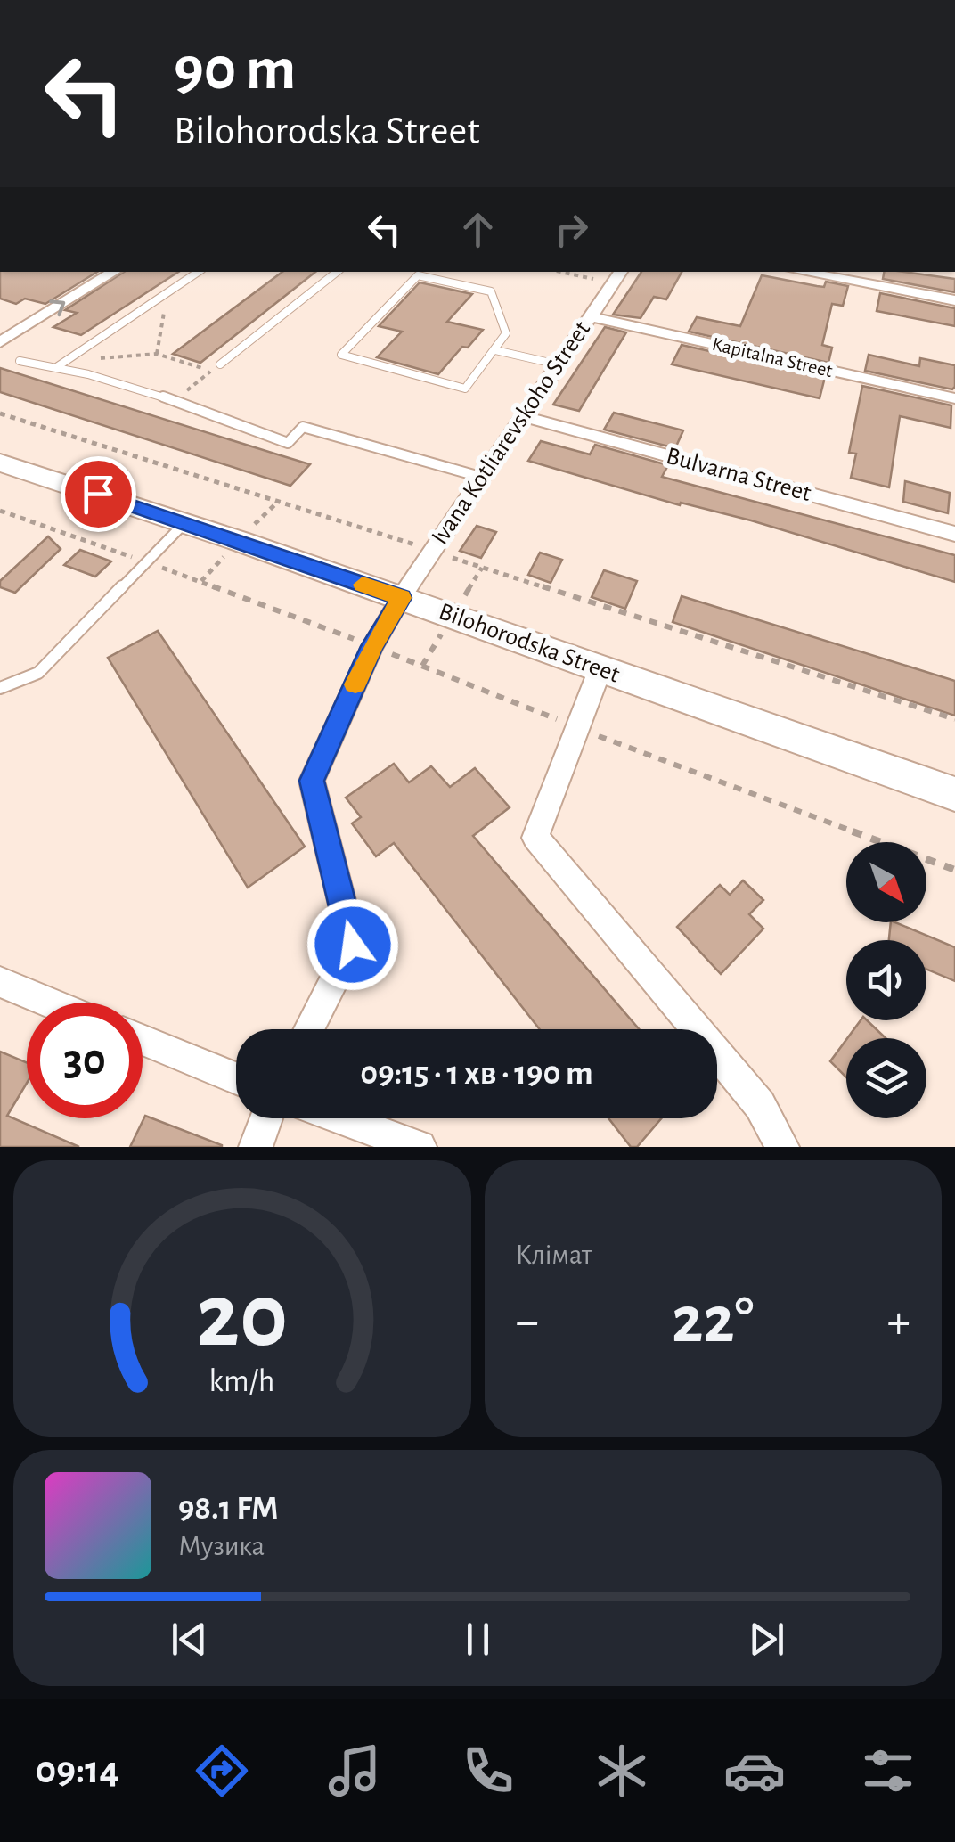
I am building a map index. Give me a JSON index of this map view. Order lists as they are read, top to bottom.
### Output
{
  "streets": {
    "street": [
      "Kapitalna Street",
      "Ivana Kotliarevskoho Street",
      "Bulvarna Street",
      "Bilohorodska Street"
    ]
  },
  "crossings": [
    ["Kapitalna Street", "Ivana Kotliarevskoho Street"],
    ["Ivana Kotliarevskoho Street", "Bulvarna Street"],
    ["Ivana Kotliarevskoho Street", "Bilohorodska Street"]
  ],
  "north": "bottom right",
  "page": {
    "turn": ["90 m", "Bilohorodska Street"],
    "limit": "30",
    "trip": "09:15 · 1 хв · 190 m",
    "tile": "Клімат",
    "heat": ["−", "22°", "+"],
    "song": ["98.1 FM", "Музика"],
    "tabs": "09:14",
    "gauge": ["20", "km/h"]
  }
}
